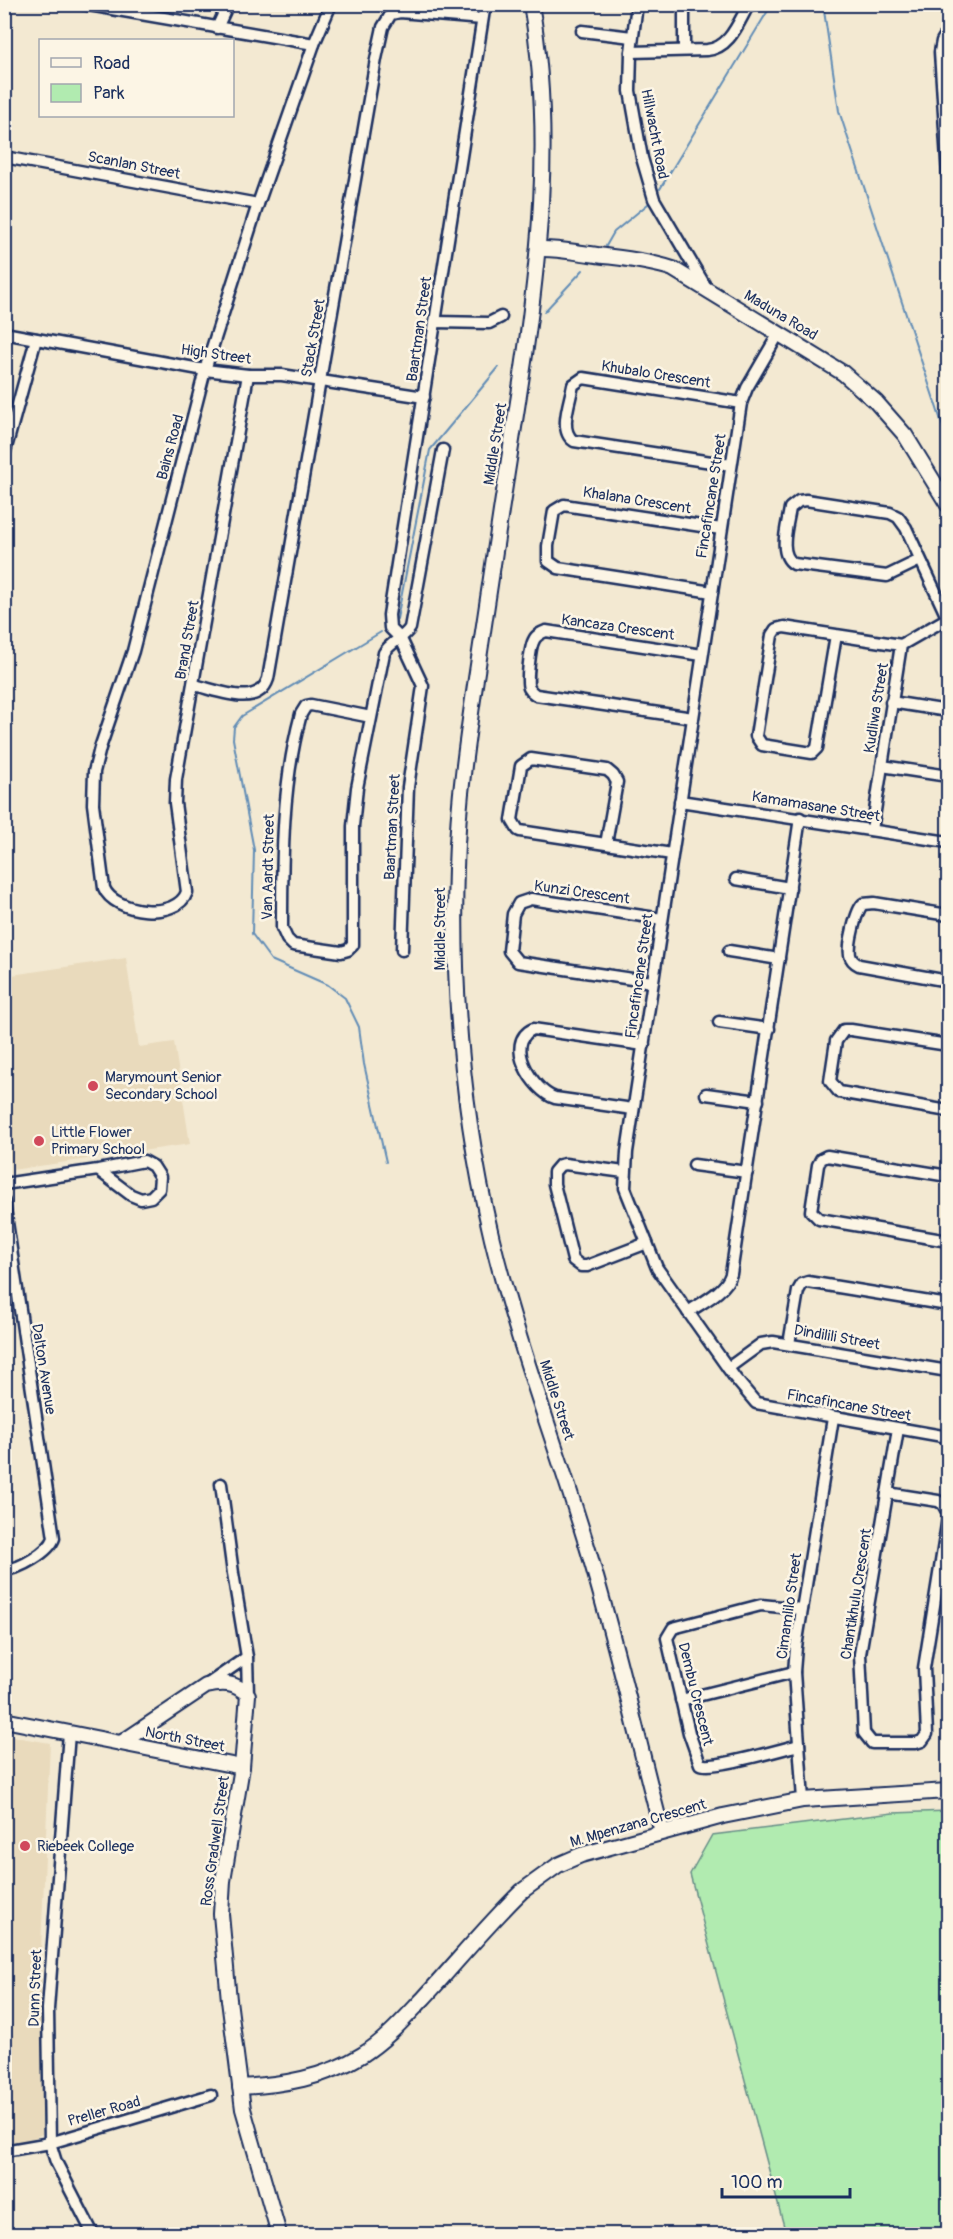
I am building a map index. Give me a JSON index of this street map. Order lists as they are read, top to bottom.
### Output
{
  "streets": {
    "main road": [
      "Maduna Road",
      "Middle Street",
      "North Street",
      "M. Mpenzana Crescent",
      "Ross Gradwell Street"
    ],
    "street": [
      "Hillwacht Road",
      "Scanlan Street",
      "Baartman Street",
      "Stack Street",
      "High Street",
      "Khubalo Crescent",
      "Bains Road",
      "Fincafincane Street",
      "Khalana Crescent",
      "Kancaza Crescent",
      "Brand Street",
      "Kudliwa Street",
      "Kamamasane Street",
      "Van Aardt Street",
      "Kunzi Crescent",
      "Dindilili Street",
      "Dalton Avenue",
      "Chantikhulu Crescent",
      "Cimamlilo Street",
      "Dembu Crescent",
      "Dunn Street",
      "Preller Road"
    ]
  },
  "crossings": [
    ["Hillwacht Road", "Maduna Road"],
    ["Scanlan Street", "Bains Road"],
    ["Maduna Road", "Middle Street"],
    ["Maduna Road", "Fincafincane Street"],
    ["Baartman Street", "Stack Street"],
    ["Baartman Street", "High Street"],
    ["Baartman Street", "Van Aardt Street"],
    ["Stack Street", "High Street"],
    ["Stack Street", "Brand Street"],
    ["High Street", "Bains Road"],
    ["High Street", "Brand Street"],
    ["Khubalo Crescent", "Fincafincane Street"],
    ["Middle Street", "M. Mpenzana Crescent"],
    ["Bains Road", "Brand Street"],
    ["Fincafincane Street", "Khalana Crescent"],
    ["Fincafincane Street", "Kancaza Crescent"],
    ["Fincafincane Street", "Kamamasane Street"],
    ["Fincafincane Street", "Kunzi Crescent"],
    ["Fincafincane Street", "Dindilili Street"],
    ["Fincafincane Street", "Chantikhulu Crescent"],
    ["Fincafincane Street", "Cimamlilo Street"],
    ["Kudliwa Street", "Kamamasane Street"],
    ["Cimamlilo Street", "Dembu Crescent"],
    ["Cimamlilo Street", "M. Mpenzana Crescent"],
    ["North Street", "Ross Gradwell Street"],
    ["North Street", "Dunn Street"],
    ["M. Mpenzana Crescent", "Ross Gradwell Street"],
    ["Dunn Street", "Preller Road"]
  ],
  "places": ["Marymount Senior Secondary School", "Little Flower Primary School", "Riebeek College"],
  "legend": ["Road", "Park"],
  "scale_bar": "100 m"
}
